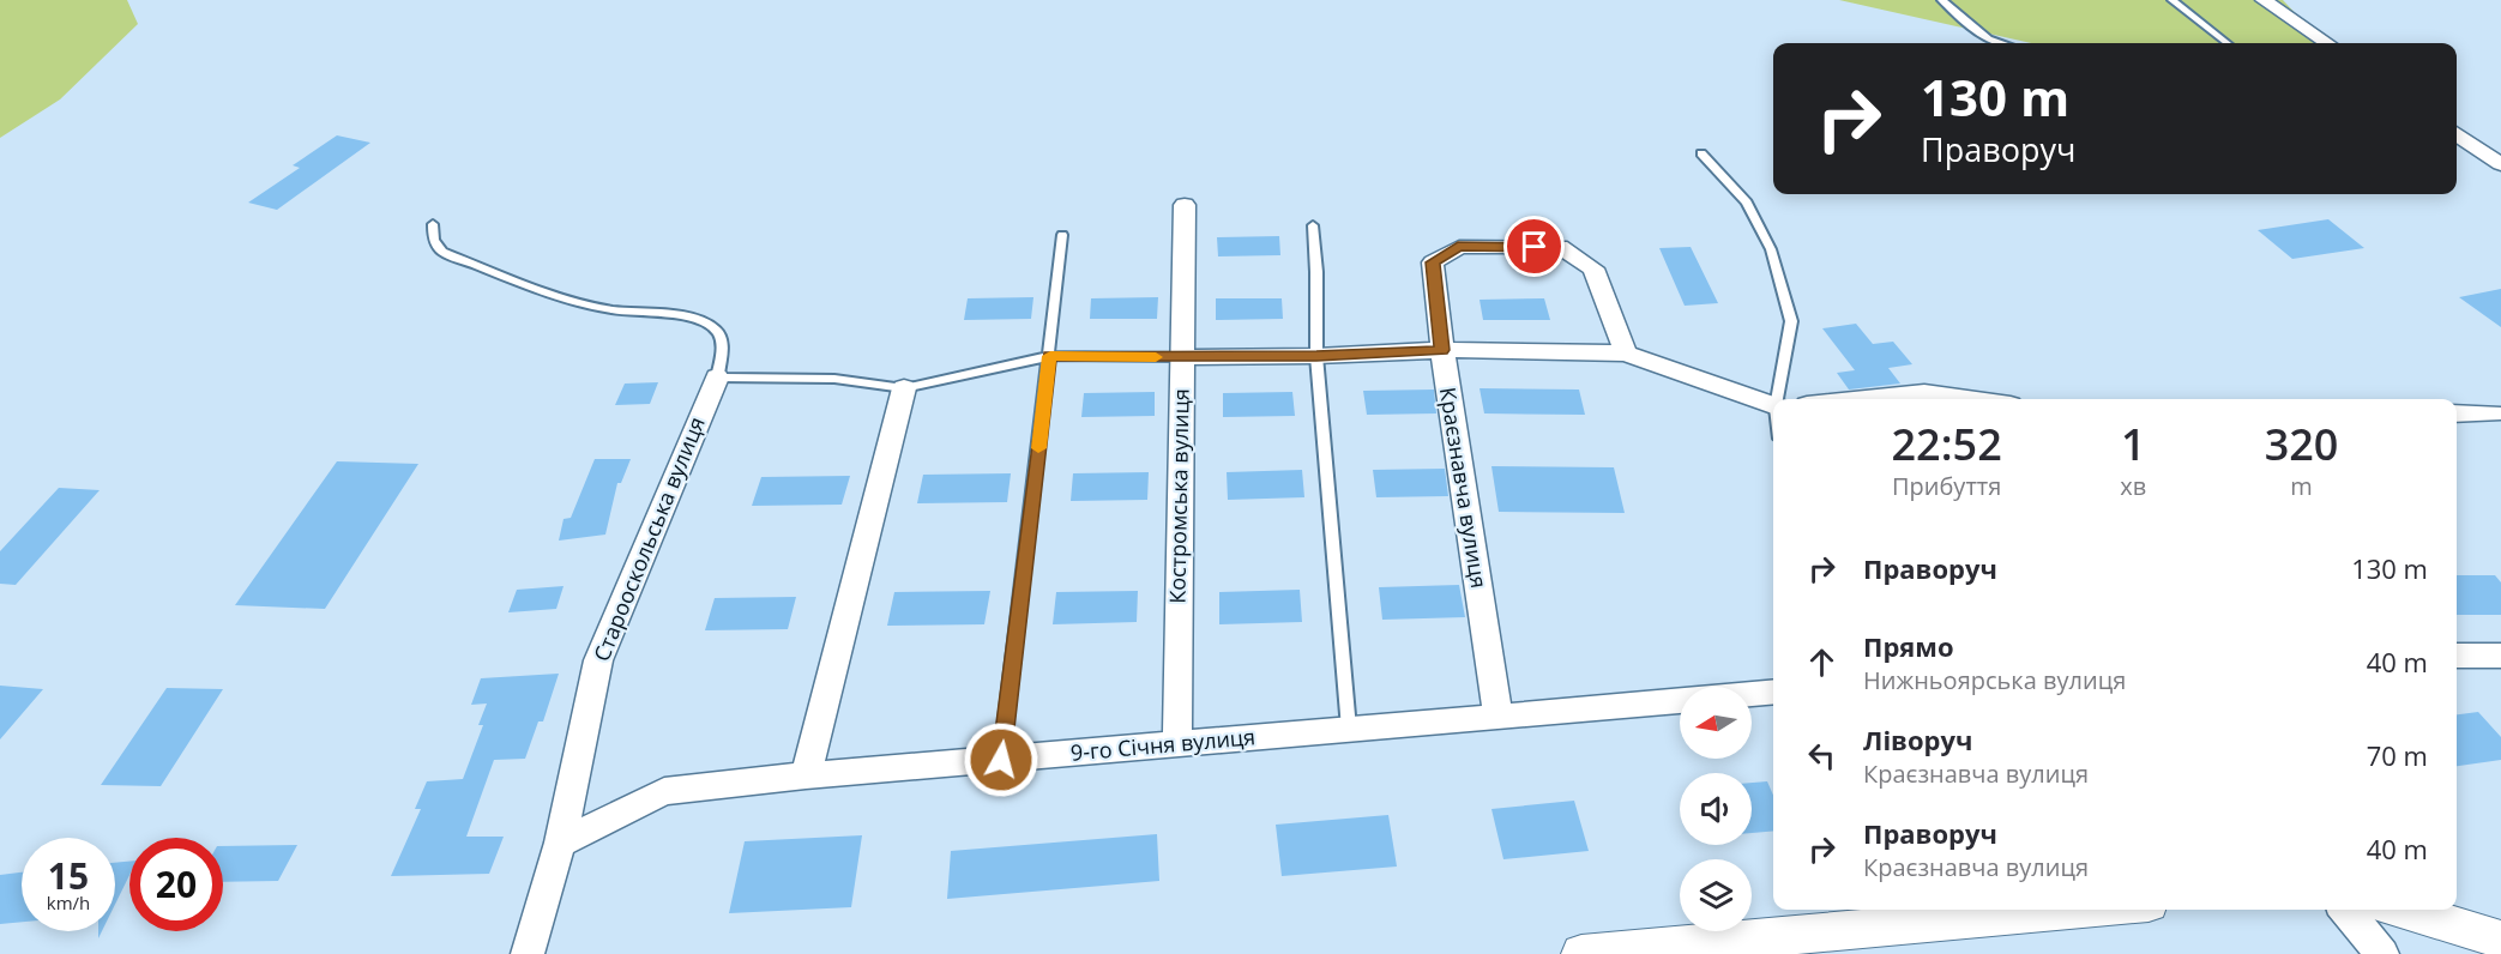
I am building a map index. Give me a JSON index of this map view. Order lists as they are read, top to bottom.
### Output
{
  "streets": {
    "street": [
      "Краєзнавча вулиця",
      "Костромська вулиця",
      "Старооскольська вулиця",
      "9-го Січня вулиця"
    ]
  },
  "crossings": [
    ["Краєзнавча вулиця", "9-го Січня вулиця"],
    ["Костромська вулиця", "9-го Січня вулиця"],
    ["Старооскольська вулиця", "9-го Січня вулиця"]
  ],
  "north": "left",
  "page": {
    "turn": ["130 m", "Праворуч"],
    "eta": [
      "22:52",
      "Прибуття",
      "1",
      "хв",
      "320",
      "m"
    ],
    "list": [
      {
        "name": "Праворуч",
        "value": "130 m"
      },
      {
        "name": "Прямо",
        "note": "Нижньоярська вулиця",
        "value": "40 m"
      },
      {
        "name": "Ліворуч",
        "note": "Краєзнавча вулиця",
        "value": "70 m"
      },
      {
        "name": "Праворуч",
        "note": "Краєзнавча вулиця",
        "value": "40 m"
      }
    ],
    "speed": "15 km/h",
    "limit": "20"
  }
}
